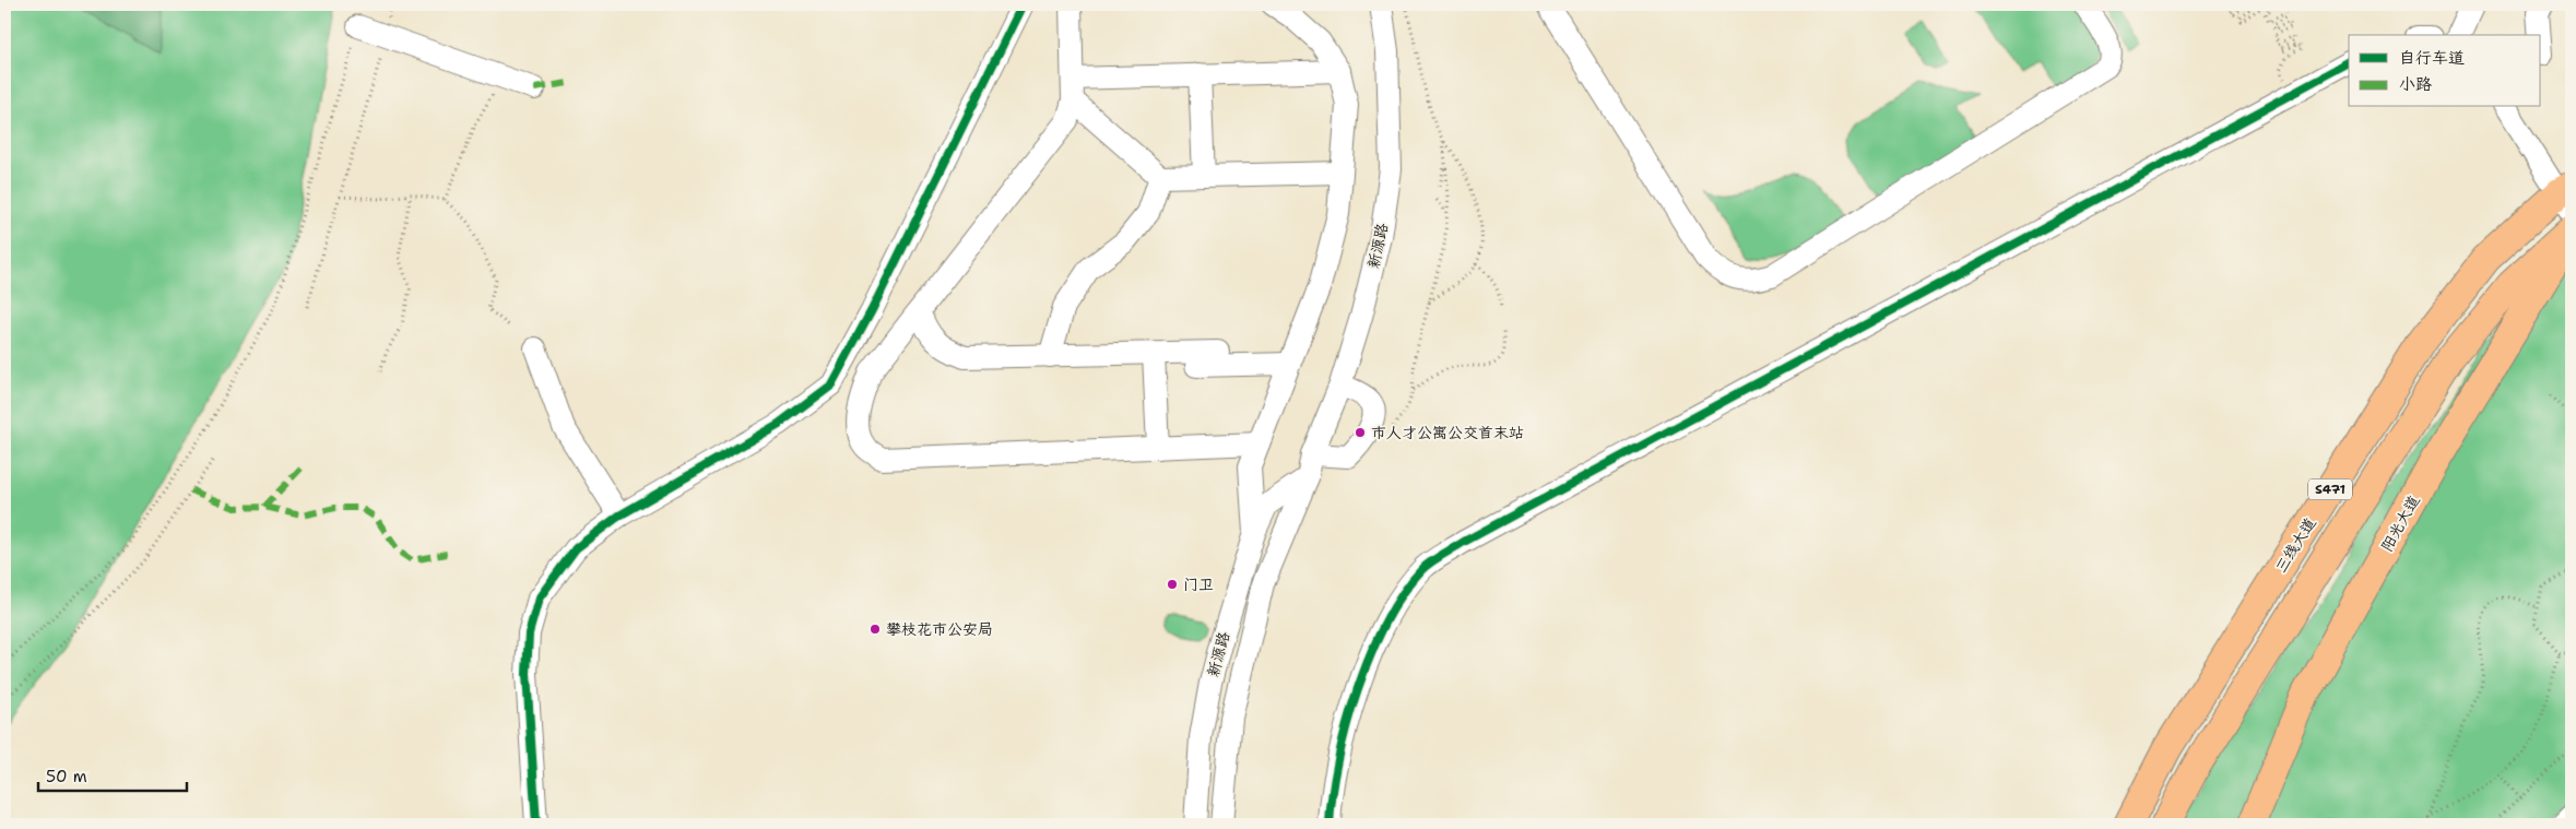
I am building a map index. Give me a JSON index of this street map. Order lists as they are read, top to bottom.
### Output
{
  "streets": {
    "main road": ["S471", "阳光大道", "三线大道"],
    "street": ["新源路"]
  },
  "places": ["市人才公寓公交首末站", "门卫", "攀枝花市公安局"],
  "legend": ["自行车道", "小路"],
  "scale_bar": "50 m"
}
